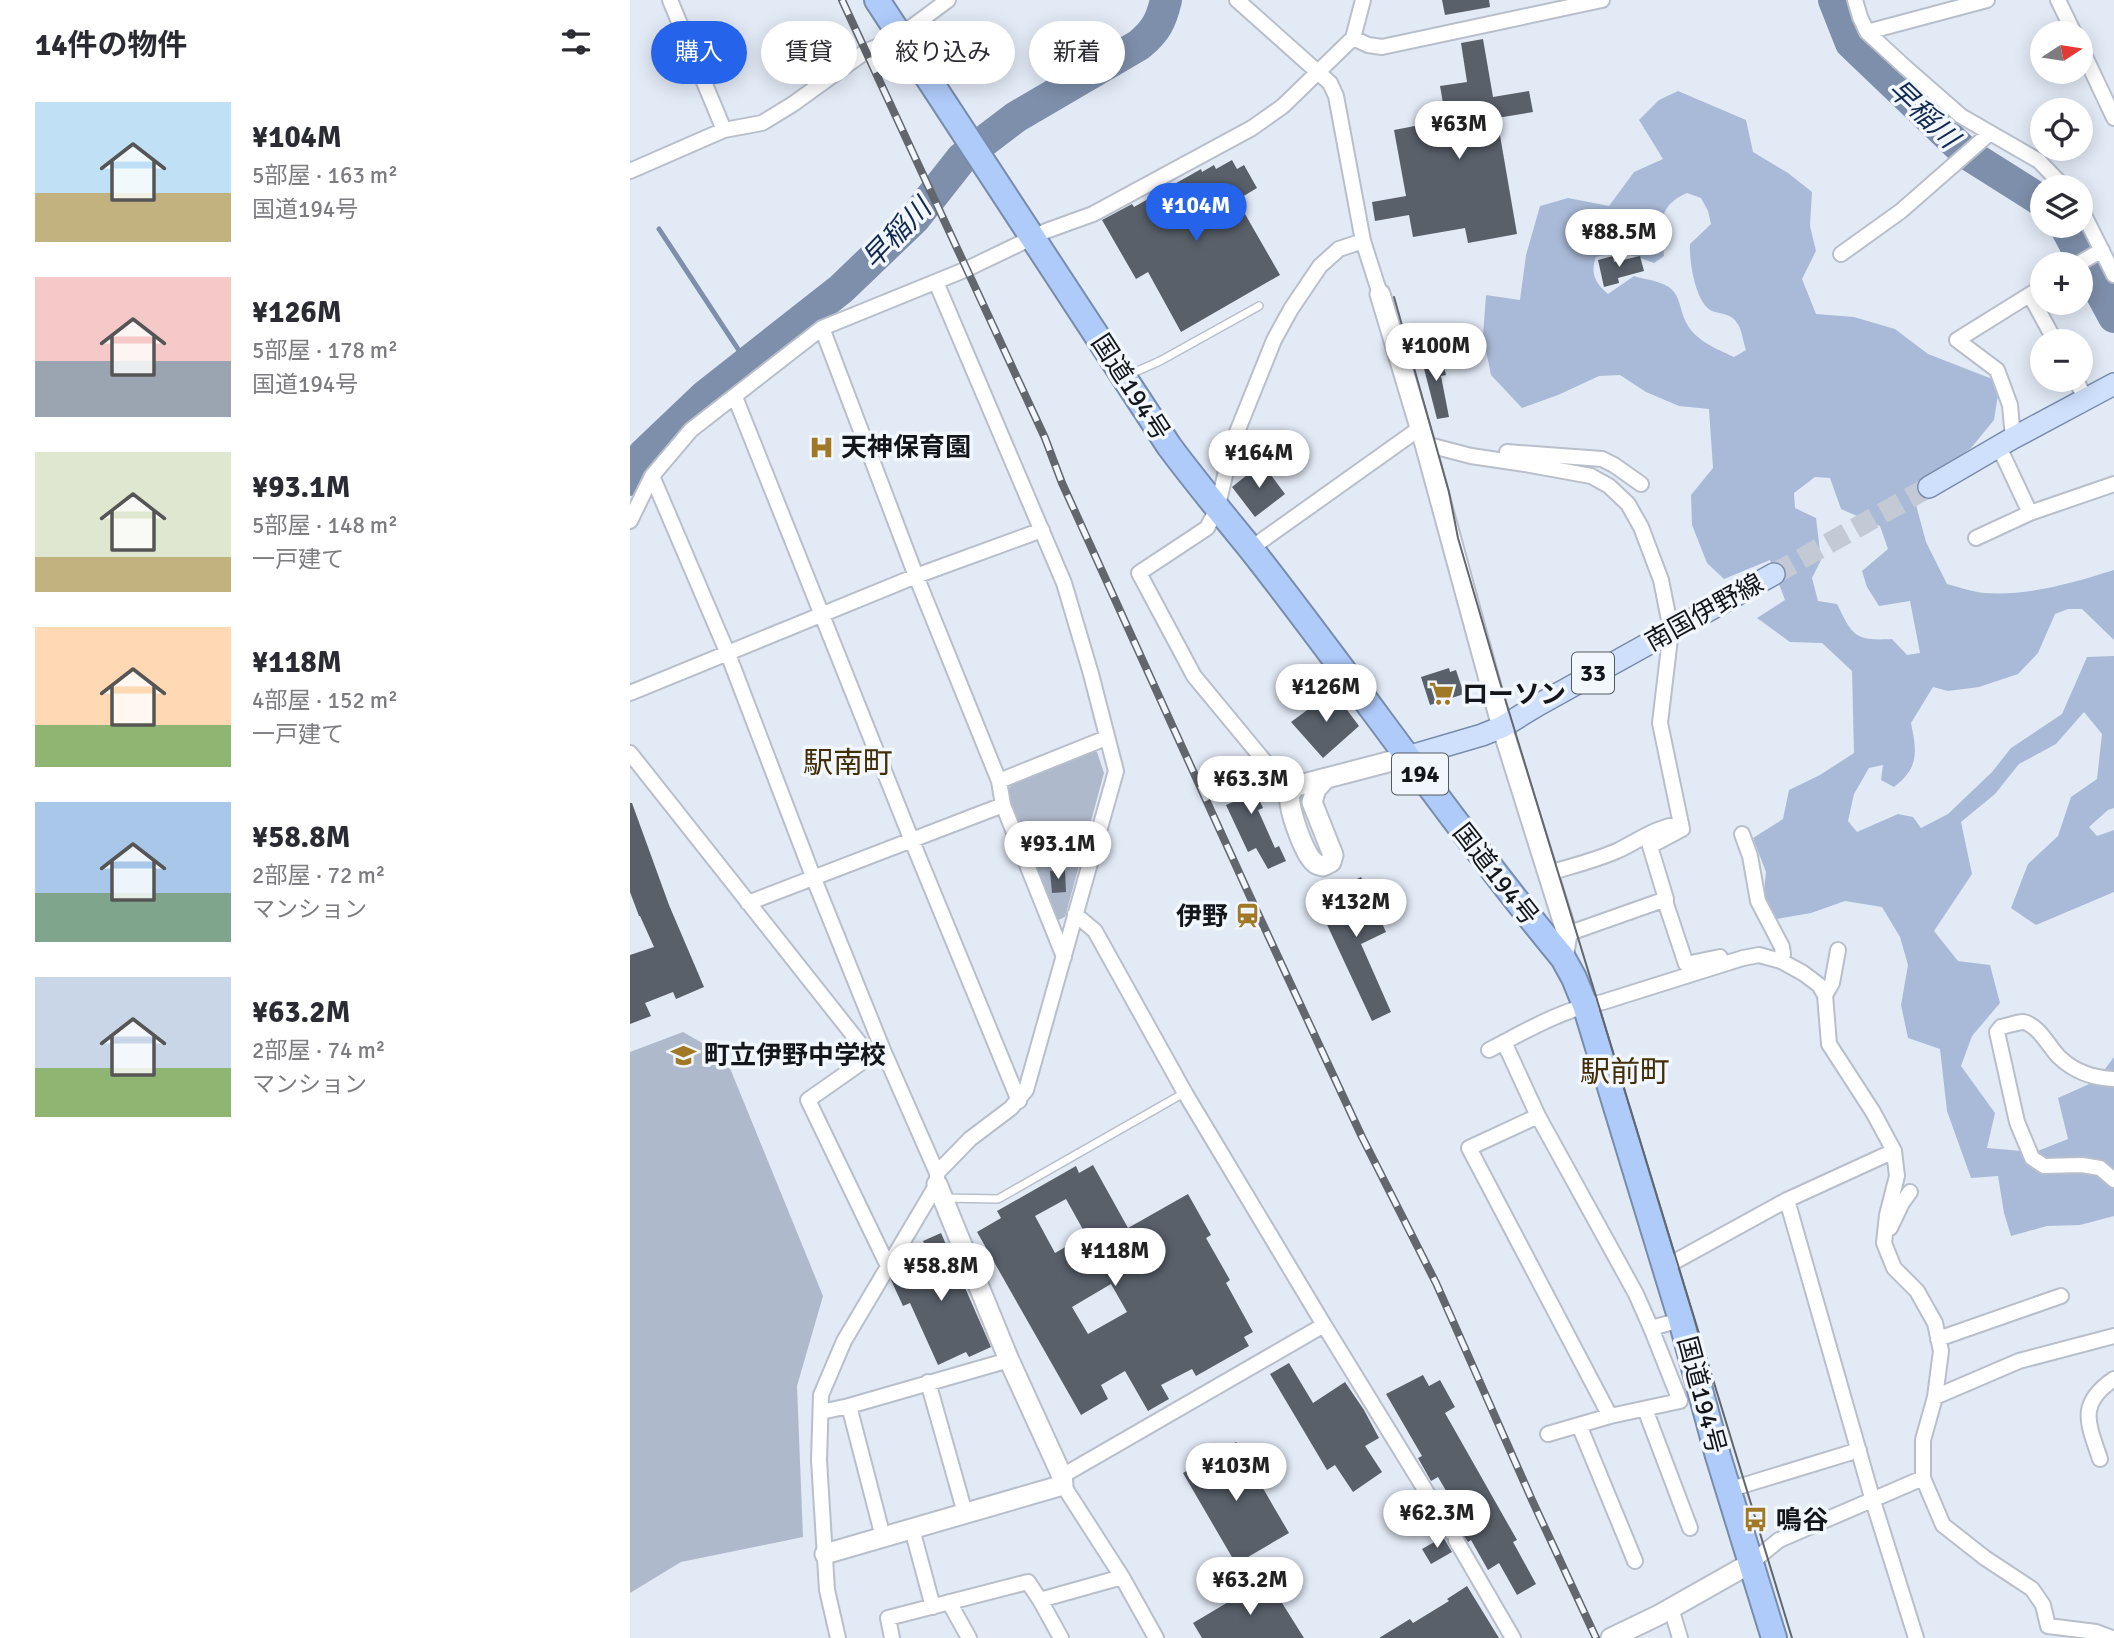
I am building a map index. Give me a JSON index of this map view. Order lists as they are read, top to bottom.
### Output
{
  "streets": {
    "highway": ["国道194号", "194"],
    "main road": ["南国伊野線", "33"]
  },
  "crossings": [
    ["国道194号", "南国伊野線"]
  ],
  "districts": ["駅南町", "駅前町"],
  "water": ["早稲川"],
  "places": {
    "hospital": ["天神保育園"],
    "supermarket": ["ローソン"],
    "station": ["伊野"],
    "school or university": ["町立伊野中学校"],
    "bus stop": ["鳴谷"]
  },
  "north": "right",
  "page": {
    "heading": "14件の物件",
    "map_buttons": ["+", "−"],
    "chip": [
      "購入",
      "賃貸",
      "絞り込み",
      "新着"
    ],
    "list": [
      {
        "name": "¥104M",
        "note": "5部屋 · 163 m² · 国道194号"
      },
      {
        "name": "¥126M",
        "note": "5部屋 · 178 m² · 国道194号"
      },
      {
        "name": "¥93.1M",
        "note": "5部屋 · 148 m² · 一戸建て"
      },
      {
        "name": "¥118M",
        "note": "4部屋 · 152 m² · 一戸建て"
      },
      {
        "name": "¥58.8M",
        "note": "2部屋 · 72 m² · マンション"
      },
      {
        "name": "¥63.2M",
        "note": "2部屋 · 74 m² · マンション"
      }
    ],
    "price": [
      "¥63M",
      "¥104M",
      "¥88.5M",
      "¥100M",
      "¥164M",
      "¥126M",
      "¥63.3M",
      "¥93.1M",
      "¥132M",
      "¥118M",
      "¥58.8M",
      "¥103M",
      "¥62.3M",
      "¥63.2M"
    ]
  }
}
